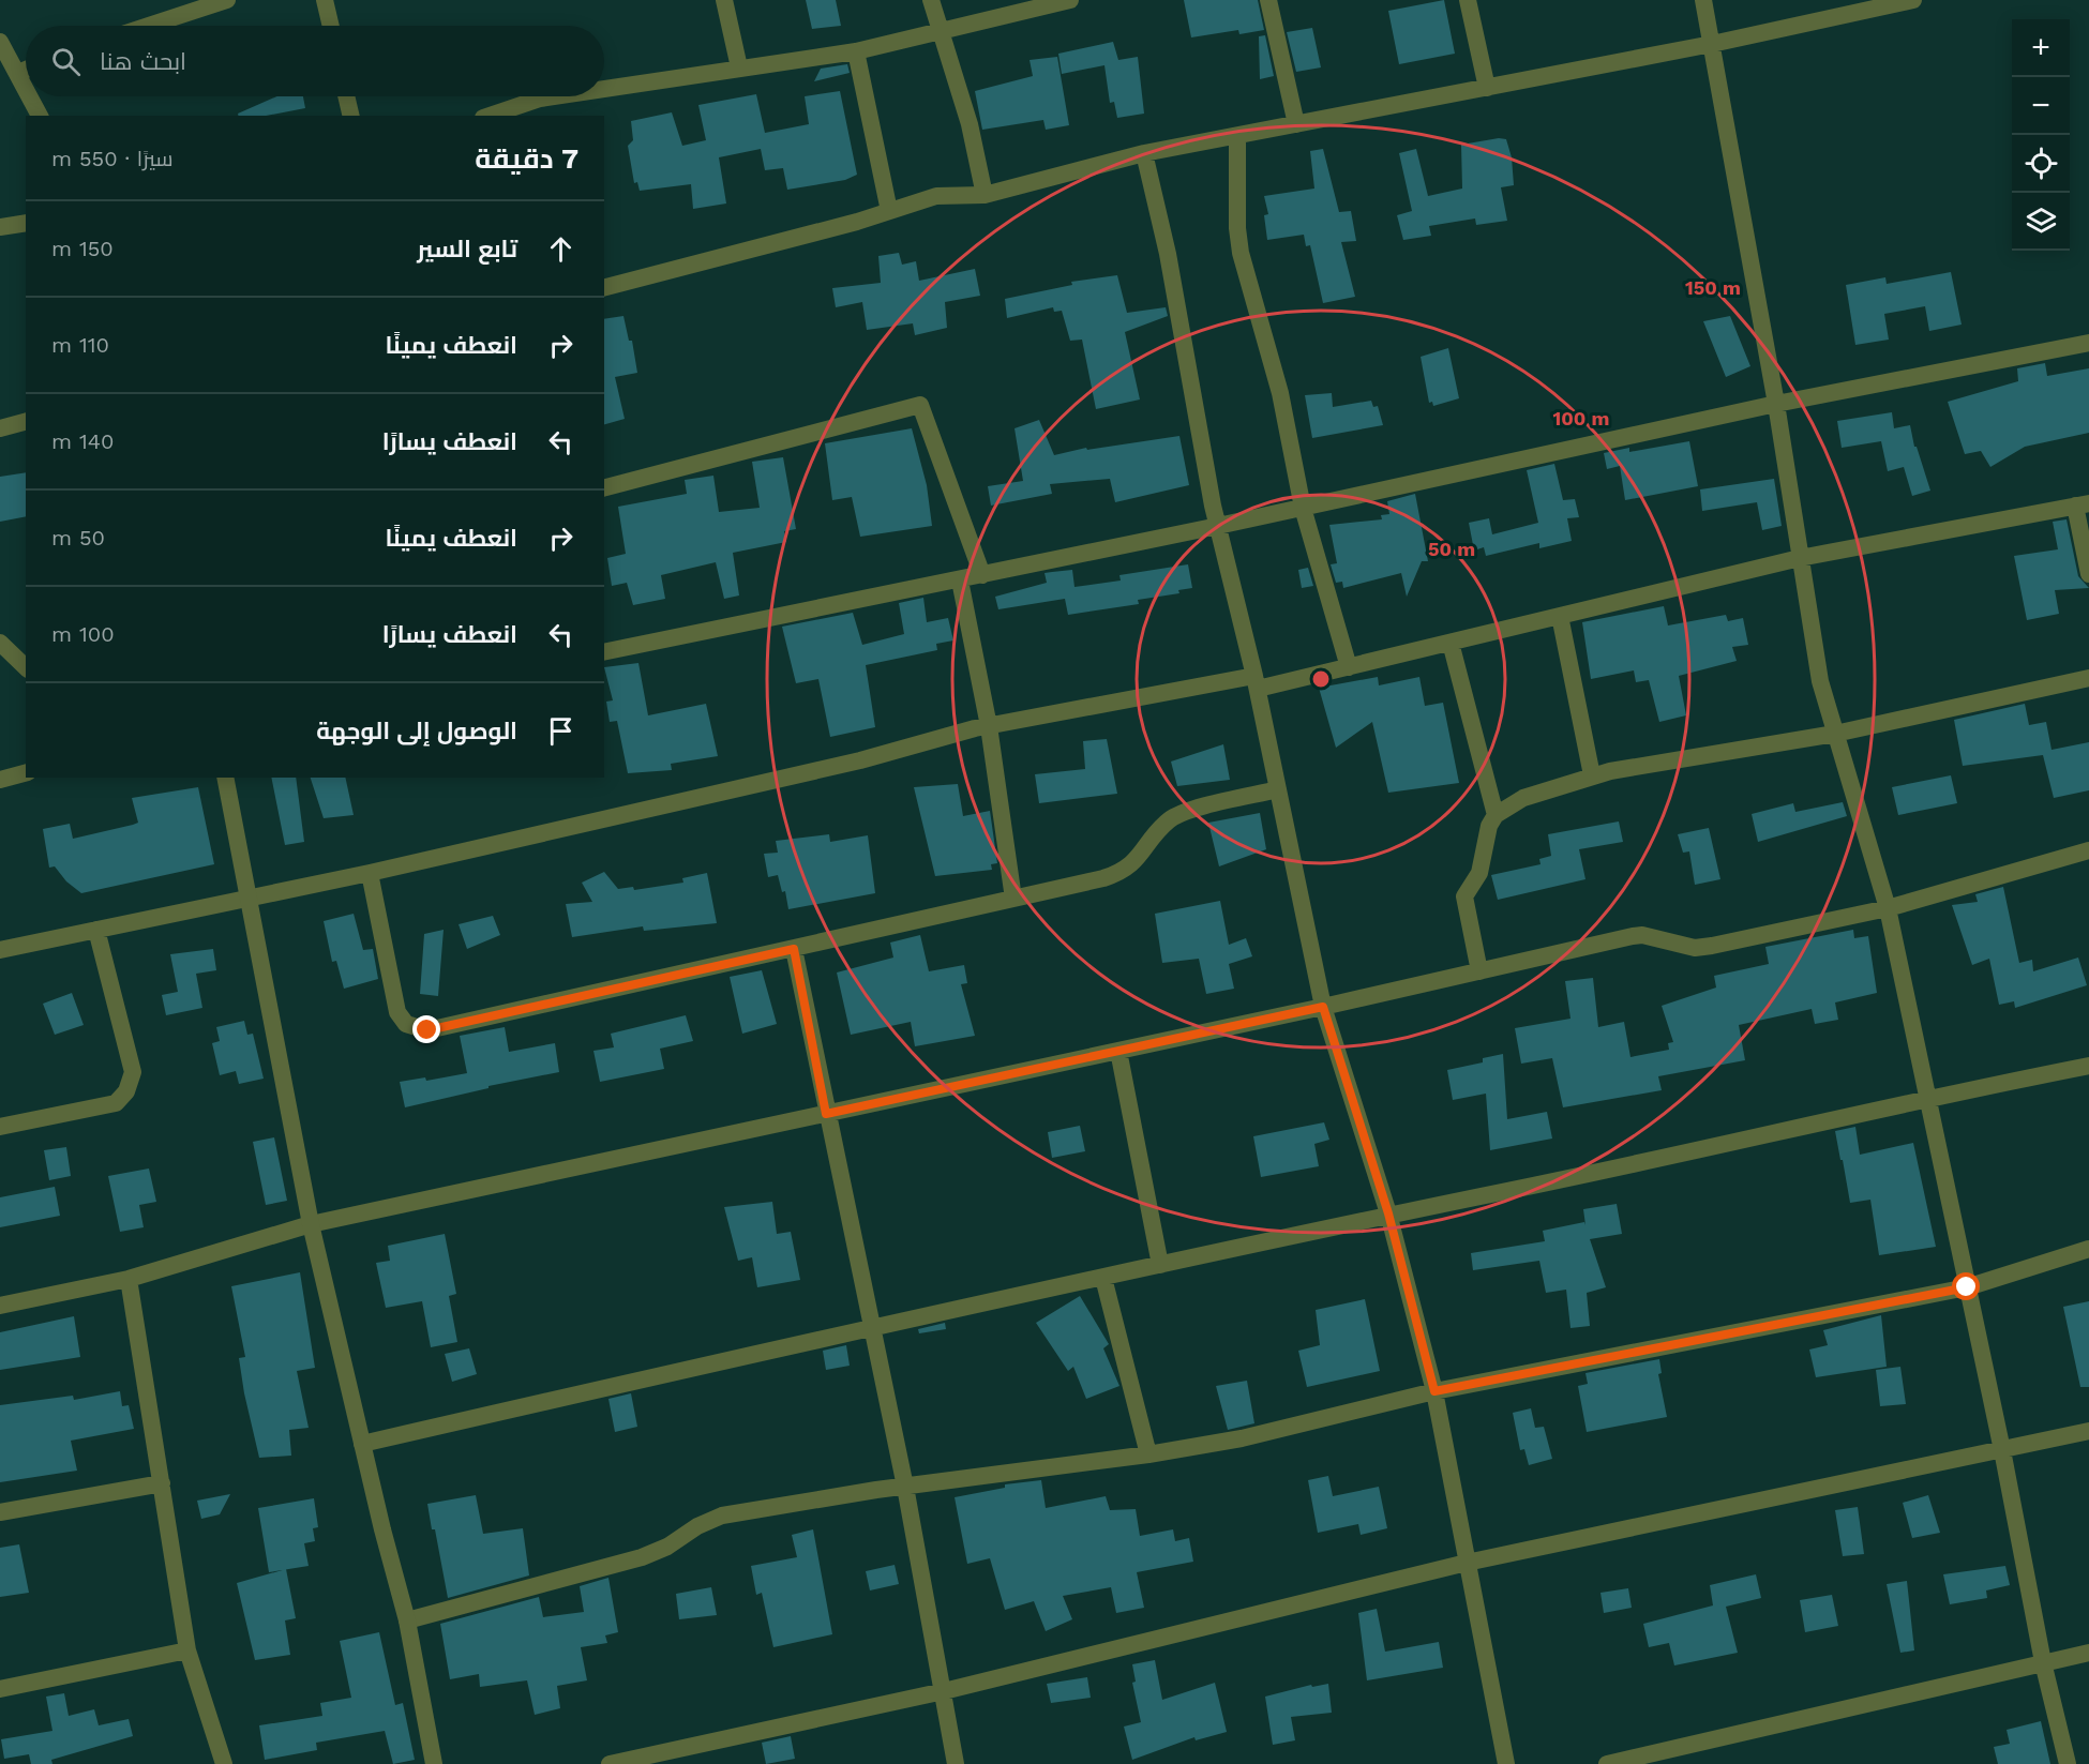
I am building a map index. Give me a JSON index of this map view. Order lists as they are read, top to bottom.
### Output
{
  "page": {
    "map_buttons": ["+", "−"],
    "search": "ابحث هنا",
    "heading": ["7 دقيقة", "سيرًا · 550 m"],
    "list": [
      ["تابع السير", "150 m"],
      ["انعطف يمينًا", "110 m"],
      ["انعطف يسارًا", "140 m"],
      ["انعطف يمينًا", "50 m"],
      ["انعطف يسارًا", "100 m"],
      "الوصول إلى الوجهة"
    ]
  },
  "rings": ["150 m", "100 m", "50 m"]
}
